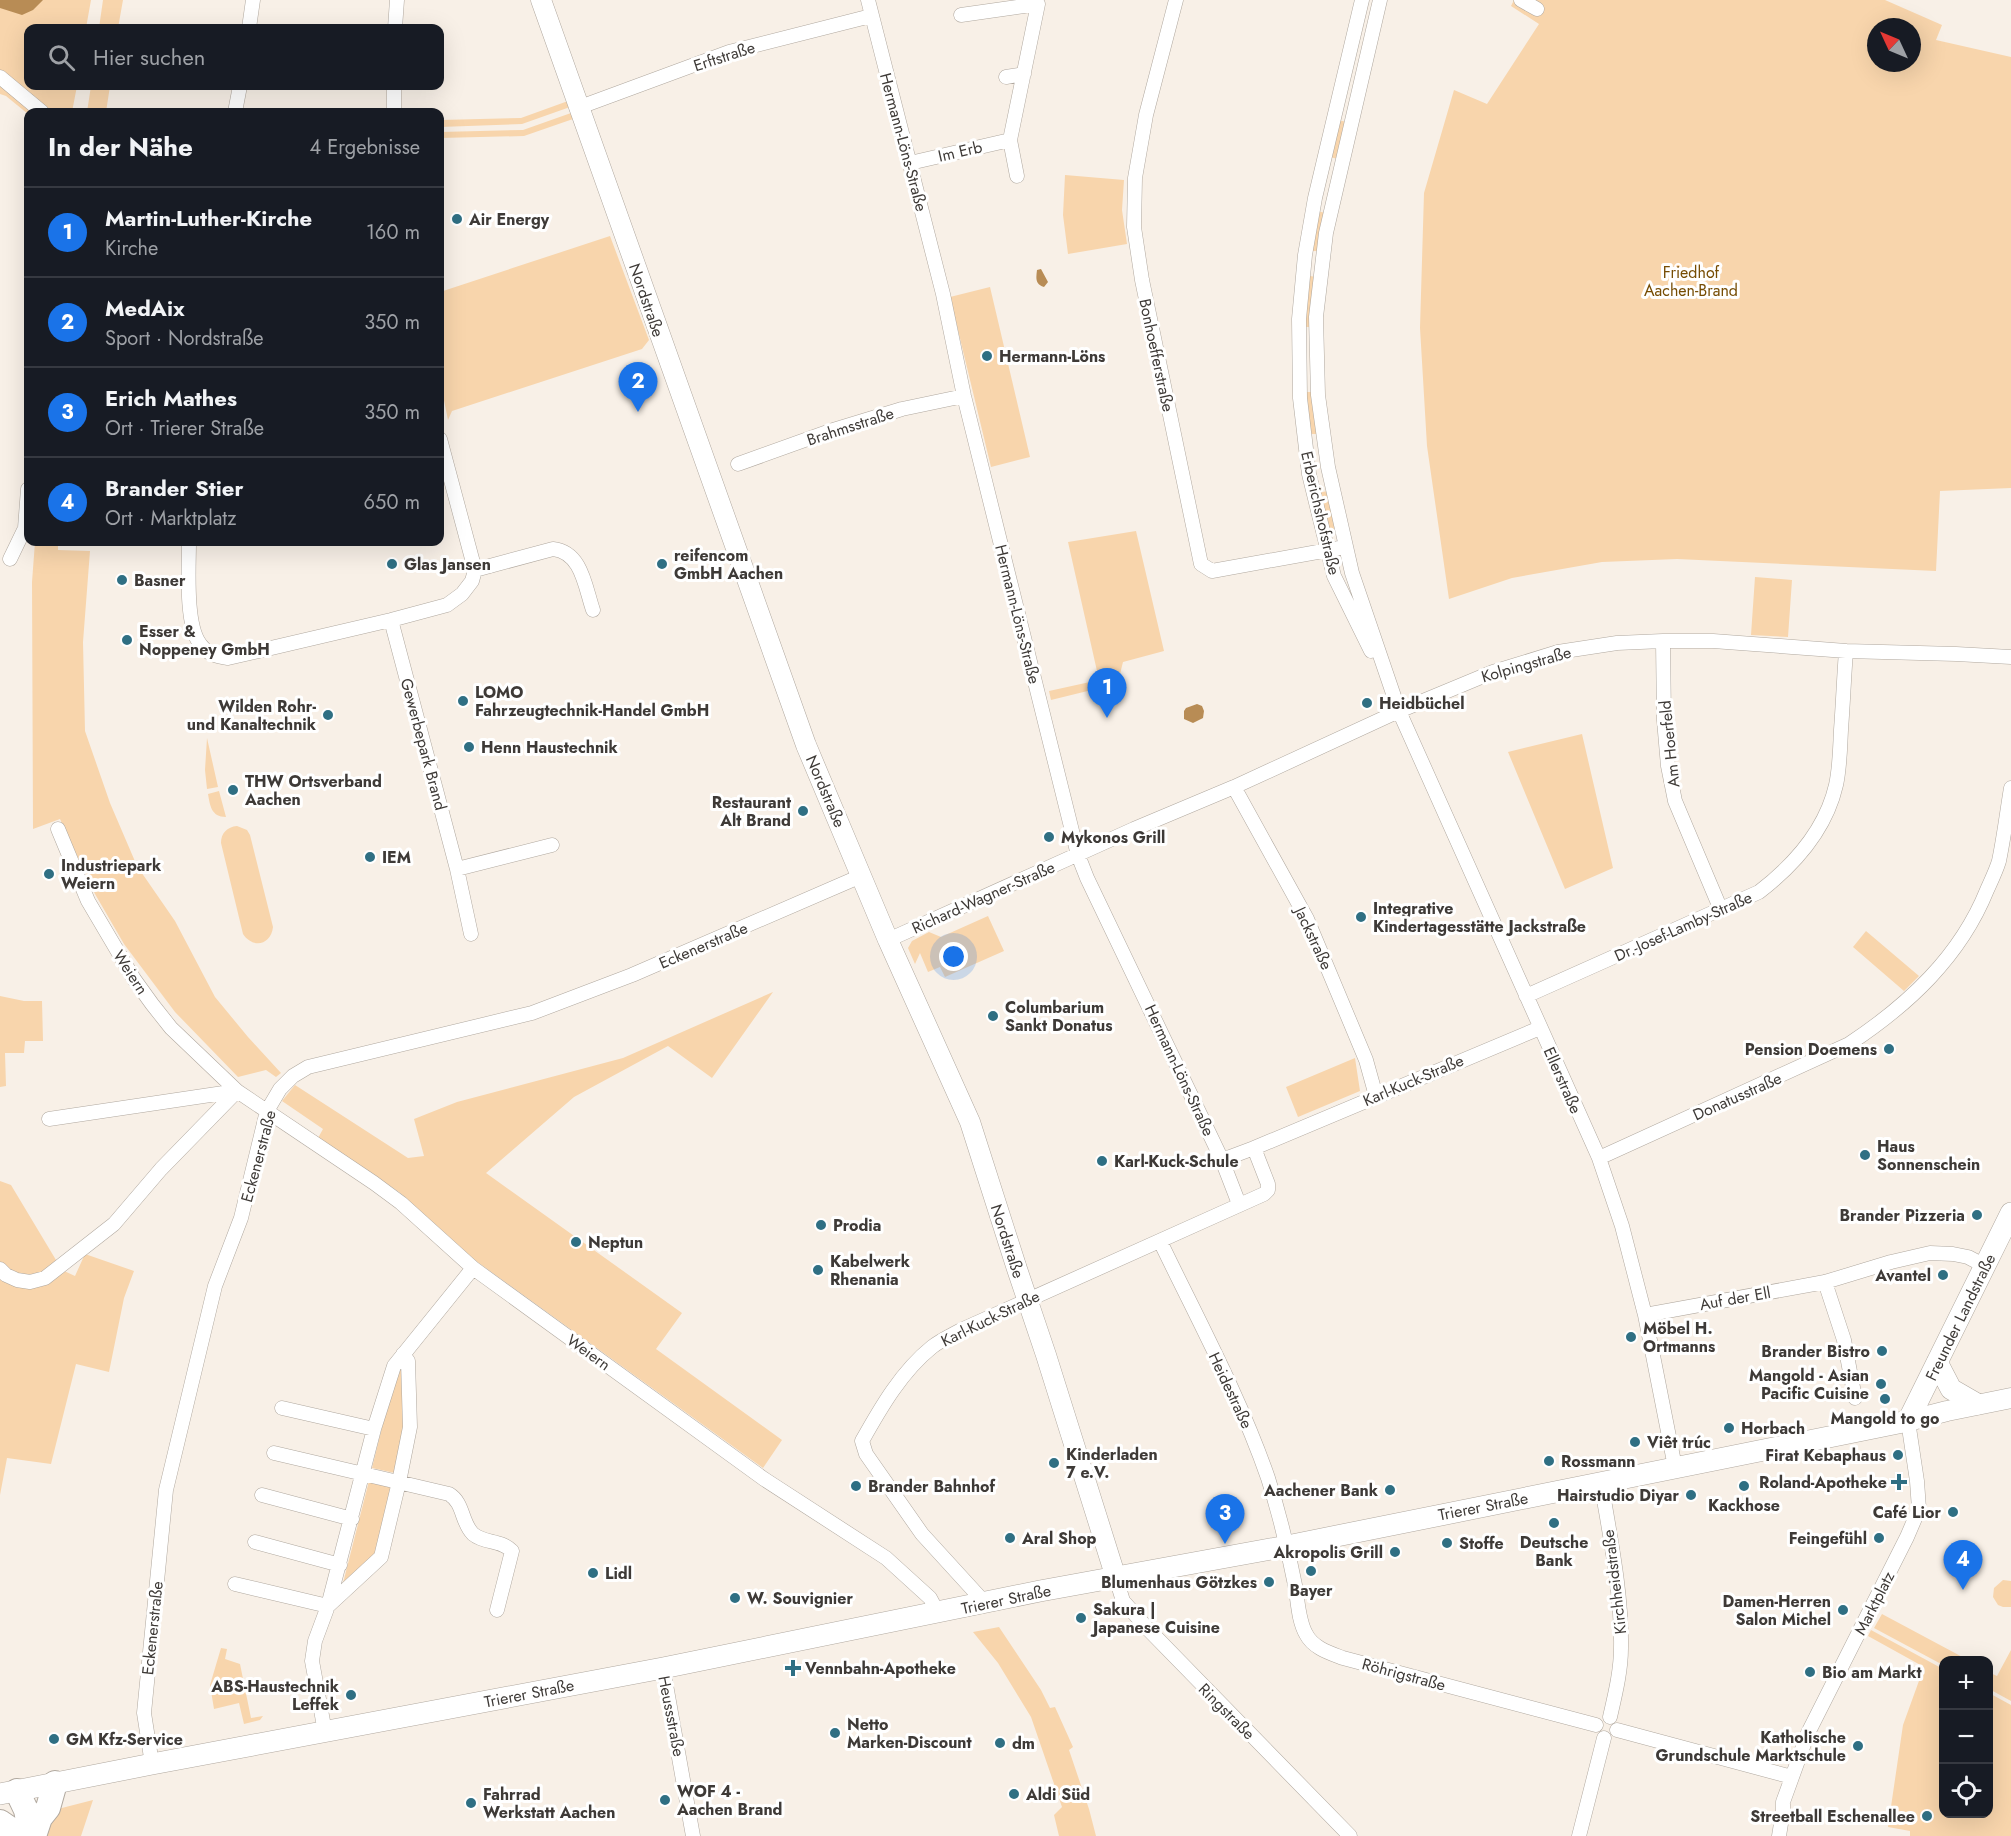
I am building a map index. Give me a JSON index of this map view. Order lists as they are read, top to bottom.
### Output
{
  "streets": {
    "main road": ["Freunder Landstraße", "Trierer Straße"],
    "street": [
      "Erftstraße",
      "Hermann-Löns-Straße",
      "Im Erb",
      "Nordstraße",
      "Bonhoefferstraße",
      "Brahmsstraße",
      "Erberichshofstraße",
      "Kolpingstraße",
      "Gewerbepark Brand",
      "Am Hoerfeld",
      "Richard-Wagner-Straße",
      "Dr.-Josef-Lamby-Straße",
      "Jackstraße",
      "Eckenerstraße",
      "Weiern",
      "Karl-Kuck-Straße",
      "Ellerstraße",
      "Donatusstraße",
      "Auf der Ell",
      "Heidestraße",
      "Kirchheidstraße",
      "Marktplatz",
      "Röhrigstraße",
      "Ringstraße",
      "Heussstraße"
    ]
  },
  "crossings": [
    ["Erftstraße", "Hermann-Löns-Straße"],
    ["Erftstraße", "Nordstraße"],
    ["Hermann-Löns-Straße", "Im Erb"],
    ["Hermann-Löns-Straße", "Brahmsstraße"],
    ["Hermann-Löns-Straße", "Kolpingstraße"],
    ["Hermann-Löns-Straße", "Richard-Wagner-Straße"],
    ["Hermann-Löns-Straße", "Karl-Kuck-Straße"],
    ["Nordstraße", "Richard-Wagner-Straße"],
    ["Nordstraße", "Eckenerstraße"],
    ["Nordstraße", "Karl-Kuck-Straße"],
    ["Nordstraße", "Trierer Straße"],
    ["Nordstraße", "Ringstraße"],
    ["Bonhoefferstraße", "Erberichshofstraße"],
    ["Erberichshofstraße", "Kolpingstraße"],
    ["Erberichshofstraße", "Ellerstraße"],
    ["Kolpingstraße", "Am Hoerfeld"],
    ["Kolpingstraße", "Richard-Wagner-Straße"],
    ["Kolpingstraße", "Dr.-Josef-Lamby-Straße"],
    ["Kolpingstraße", "Jackstraße"],
    ["Kolpingstraße", "Ellerstraße"],
    ["Am Hoerfeld", "Dr.-Josef-Lamby-Straße"],
    ["Dr.-Josef-Lamby-Straße", "Ellerstraße"],
    ["Jackstraße", "Karl-Kuck-Straße"],
    ["Eckenerstraße", "Weiern"],
    ["Eckenerstraße", "Trierer Straße"],
    ["Weiern", "Trierer Straße"],
    ["Karl-Kuck-Straße", "Ellerstraße"],
    ["Karl-Kuck-Straße", "Heidestraße"],
    ["Karl-Kuck-Straße", "Trierer Straße"],
    ["Ellerstraße", "Donatusstraße"],
    ["Ellerstraße", "Auf der Ell"],
    ["Ellerstraße", "Trierer Straße"],
    ["Auf der Ell", "Freunder Landstraße"],
    ["Freunder Landstraße", "Trierer Straße"],
    ["Freunder Landstraße", "Marktplatz"],
    ["Heidestraße", "Trierer Straße"],
    ["Heidestraße", "Röhrigstraße"],
    ["Trierer Straße", "Kirchheidstraße"],
    ["Trierer Straße", "Marktplatz"],
    ["Trierer Straße", "Röhrigstraße"],
    ["Trierer Straße", "Ringstraße"],
    ["Trierer Straße", "Heussstraße"],
    ["Kirchheidstraße", "Röhrigstraße"]
  ],
  "parks": ["Friedhof Aachen-Brand"],
  "places": {
    "other": [
      "Air Energy",
      "Hermann-Löns",
      "Glas Jansen",
      "reifencom GmbH Aachen",
      "Basner",
      "Esser & Noppeney GmbH",
      "LOMO Fahrzeugtechnik-Handel GmbH",
      "Heidbüchel",
      "Wilden Rohr- und Kanaltechnik",
      "Henn Haustechnik",
      "THW Ortsverband Aachen",
      "Restaurant Alt Brand",
      "Mykonos Grill",
      "IEM",
      "Industriepark Weiern",
      "Integrative Kindertagesstätte Jackstraße",
      "Columbarium Sankt Donatus",
      "Pension Doemens",
      "Haus Sonnenschein",
      "Karl-Kuck-Schule",
      "Brander Pizzeria",
      "Prodia",
      "Neptun",
      "Kabelwerk Rhenania",
      "Avantel",
      "Möbel H. Ortmanns",
      "Brander Bistro",
      "Mangold - Asian Pacific Cuisine",
      "Mangold to go",
      "Horbach",
      "Viêt trúc",
      "Firat Kebaphaus",
      "Rossmann",
      "Kinderladen 7 e.V.",
      "Brander Bahnhof",
      "Kackhose",
      "Aachener Bank",
      "Hairstudio Diyar",
      "Café Lior",
      "Deutsche Bank",
      "Aral Shop",
      "Feingefühl",
      "Stoffe",
      "Akropolis Grill",
      "Bayer",
      "Lidl",
      "Blumenhaus Götzkes",
      "W. Souvignier",
      "Damen-Herren Salon Michel",
      "Sakura | Japanese Cuisine",
      "Bio am Markt",
      "ABS-Haustechnik Leffek",
      "Netto Marken-Discount",
      "GM Kfz-Service",
      "dm",
      "Katholische Grundschule Marktschule",
      "Aldi Süd",
      "WOF 4 - Aachen Brand",
      "Fahrrad Werkstatt Aachen",
      "Streetball Eschenallee"
    ],
    "health": ["Roland-Apotheke", "Vennbahn-Apotheke"]
  },
  "north": "top left",
  "page": {
    "search": "Hier suchen",
    "heading": ["In der Nähe", "4 Ergebnisse"],
    "list": [
      {
        "mark": "1",
        "name": "Martin-Luther-Kirche",
        "note": "Kirche",
        "value": "160 m"
      },
      {
        "mark": "2",
        "name": "MedAix",
        "note": "Sport · Nordstraße",
        "value": "350 m"
      },
      {
        "mark": "3",
        "name": "Erich Mathes",
        "note": "Ort · Trierer Straße",
        "value": "350 m"
      },
      {
        "mark": "4",
        "name": "Brander Stier",
        "note": "Ort · Marktplatz",
        "value": "650 m"
      }
    ],
    "pins": [
      "2",
      "1",
      "3",
      "4"
    ],
    "map_buttons": ["+", "−"]
  }
}
